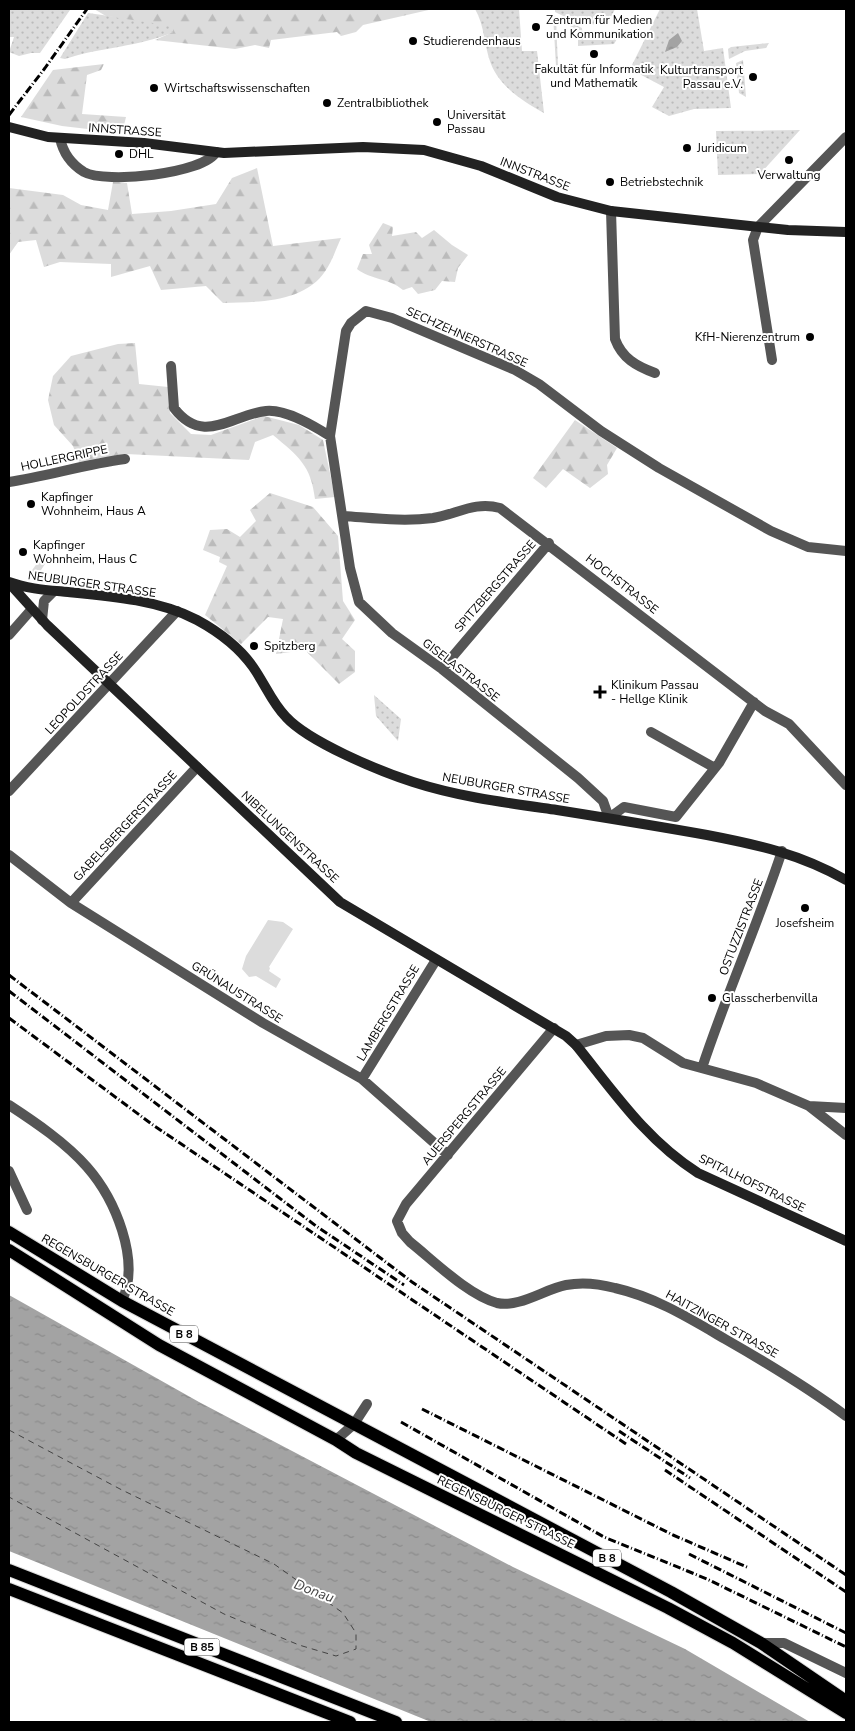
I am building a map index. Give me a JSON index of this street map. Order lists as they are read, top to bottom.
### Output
{
  "streets": {
    "main road": ["REGENSBURGER STRASSE", "B 8", "B 85"],
    "street": [
      "INNSTRASSE",
      "SECHZEHNERSTRASSE",
      "HOLLERGRIPPE",
      "NEUBURGER STRASSE",
      "HOCHSTRASSE",
      "SPITZBERGSTRASSE",
      "GISELASTRASSE",
      "LEOPOLDSTRASSE",
      "GABELSBERGERSTRASSE",
      "NIBELUNGENSTRASSE",
      "OSTUZZISTRASSE",
      "GRÜNAUSTRASSE",
      "LAMBERGSTRASSE",
      "AUERSPERGSTRASSE",
      "SPITALHOFSTRASSE",
      "HAITZINGER STRASSE"
    ]
  },
  "crossings": [
    ["SECHZEHNERSTRASSE", "HOCHSTRASSE"],
    ["SECHZEHNERSTRASSE", "GISELASTRASSE"],
    ["NEUBURGER STRASSE", "GISELASTRASSE"],
    ["NEUBURGER STRASSE", "LEOPOLDSTRASSE"],
    ["NEUBURGER STRASSE", "NIBELUNGENSTRASSE"],
    ["NEUBURGER STRASSE", "OSTUZZISTRASSE"],
    ["HOCHSTRASSE", "SPITZBERGSTRASSE"],
    ["HOCHSTRASSE", "GISELASTRASSE"],
    ["SPITZBERGSTRASSE", "GISELASTRASSE"],
    ["LEOPOLDSTRASSE", "NIBELUNGENSTRASSE"],
    ["GABELSBERGERSTRASSE", "NIBELUNGENSTRASSE"],
    ["GABELSBERGERSTRASSE", "GRÜNAUSTRASSE"],
    ["NIBELUNGENSTRASSE", "LAMBERGSTRASSE"],
    ["NIBELUNGENSTRASSE", "AUERSPERGSTRASSE"],
    ["NIBELUNGENSTRASSE", "SPITALHOFSTRASSE"],
    ["GRÜNAUSTRASSE", "LAMBERGSTRASSE"],
    ["GRÜNAUSTRASSE", "AUERSPERGSTRASSE"],
    ["AUERSPERGSTRASSE", "SPITALHOFSTRASSE"],
    ["AUERSPERGSTRASSE", "HAITZINGER STRASSE"],
    ["REGENSBURGER STRASSE", "B 8"]
  ],
  "water": ["Donau"],
  "places": {
    "other": [
      "Zentrum für Medien und Kommunikation",
      "Studierendenhaus",
      "Fakultät für Informatik und Mathematik",
      "Kulturtransport Passau e.V.",
      "Wirtschaftswissenschaften",
      "Zentralbibliothek",
      "Universität Passau",
      "Juridicum",
      "DHL",
      "Verwaltung",
      "Betriebstechnik",
      "KfH-Nierenzentrum",
      "Kapfinger Wohnheim, Haus A",
      "Kapfinger Wohnheim, Haus C",
      "Spitzberg",
      "Josefsheim",
      "Glasscherbenvilla"
    ],
    "health": ["Klinikum Passau - Hellge Klinik"]
  }
}
